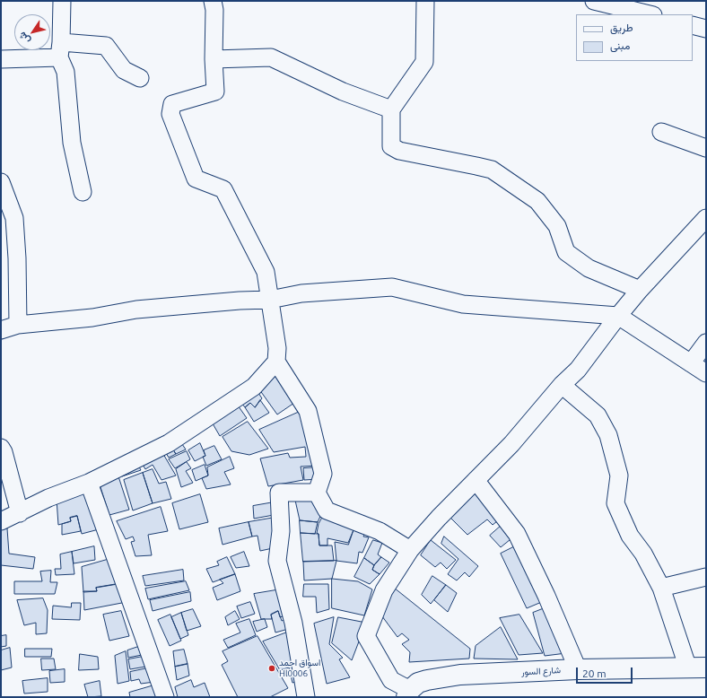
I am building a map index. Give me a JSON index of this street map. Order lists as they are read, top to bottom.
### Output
{
  "streets": {
    "street": ["شارع السور"]
  },
  "places": ["اسواق احمد Hl0006"],
  "legend": ["طريق", "مبنى"],
  "scale_bar": "20 m",
  "north": "bottom left"
}
